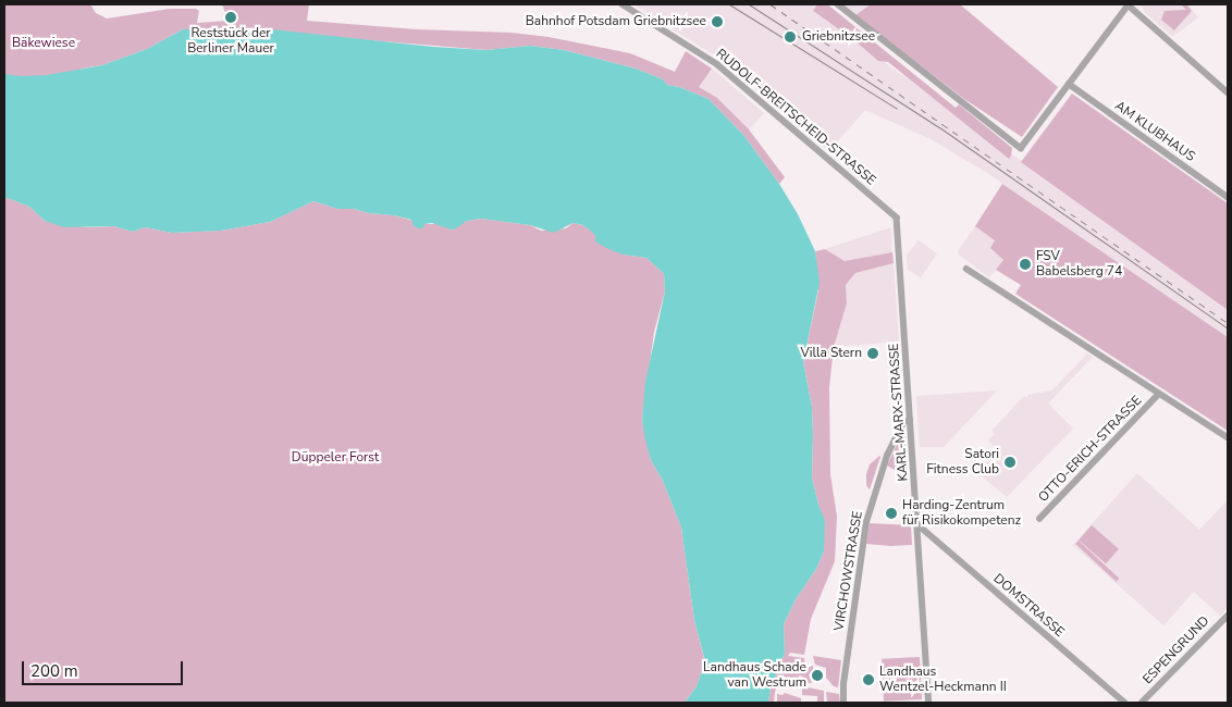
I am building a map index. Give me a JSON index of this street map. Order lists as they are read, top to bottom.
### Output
{
  "streets": {
    "street": [
      "RUDOLF-BREITSCHEID-STRASSE",
      "AM KLUBHAUS",
      "KARL-MARX-STRASSE",
      "OTTO-ERICH-STRASSE",
      "VIRCHOWSTRASSE",
      "DOMSTRASSE",
      "ESPENGRUND"
    ]
  },
  "crossings": [
    ["RUDOLF-BREITSCHEID-STRASSE", "KARL-MARX-STRASSE"],
    ["KARL-MARX-STRASSE", "VIRCHOWSTRASSE"],
    ["KARL-MARX-STRASSE", "DOMSTRASSE"]
  ],
  "parks": ["Bäkewiese", "Düppeler Forst"],
  "places": [
    "Reststück der Berliner Mauer",
    "Bahnhof Potsdam Griebnitzsee",
    "Griebnitzsee",
    "FSV Babelsberg 74",
    "Villa Stern",
    "Satori Fitness Club",
    "Harding-Zentrum für Risikokompetenz",
    "Landhaus Schade van Westrum",
    "Landhaus Wentzel-Heckmann II"
  ],
  "scale_bar": "200 m"
}
